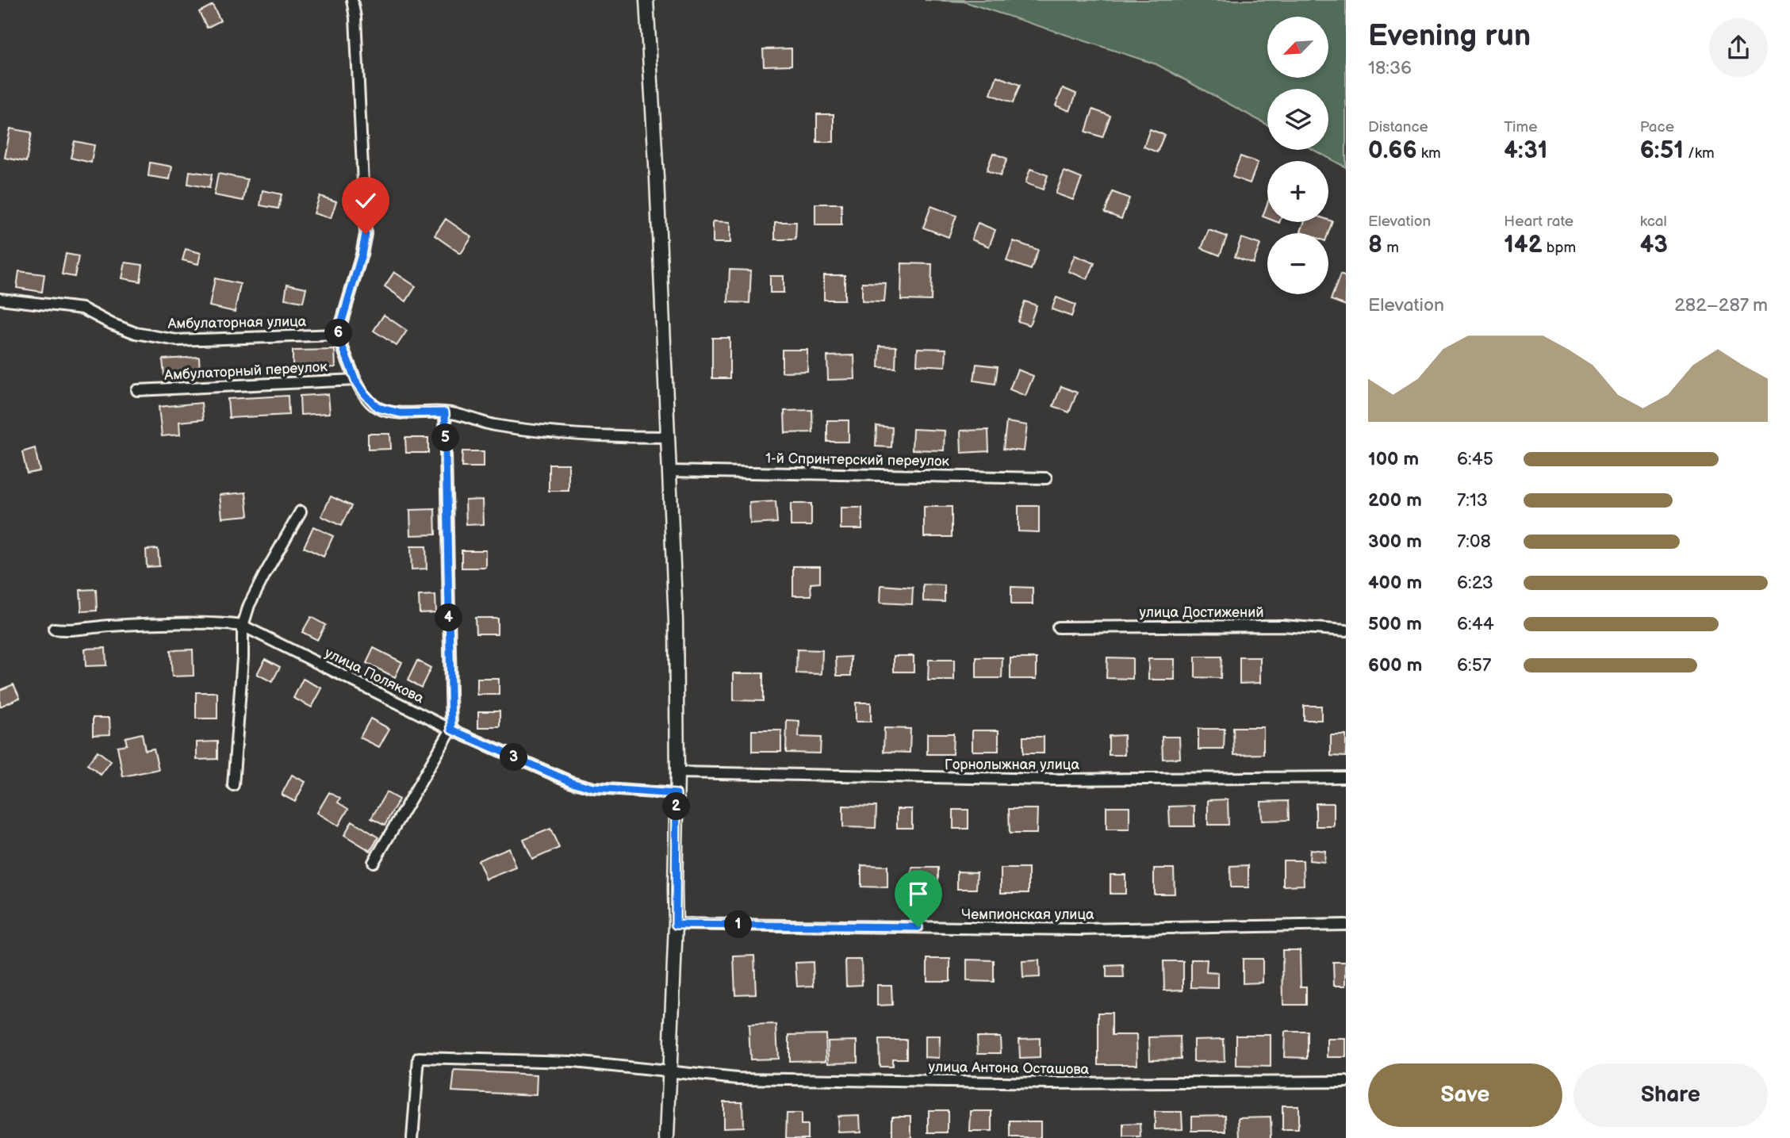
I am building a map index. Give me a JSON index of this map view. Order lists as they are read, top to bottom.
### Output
{
  "streets": {
    "street": [
      "Амбулаторная улица",
      "Амбулаторный переулок",
      "1-й Спринтерский переулок",
      "улица Достижений",
      "улица Полякова",
      "Горнолыжная улица",
      "Чемпионская улица",
      "улица Антона Осташова"
    ]
  },
  "north": "bottom left",
  "page": {
    "heading": ["Evening run", "18:36"],
    "map_buttons": ["+", "−"],
    "stats": [
      ["Distance", "0.66 km"],
      ["Time", "4:31"],
      ["Pace", "6:51 /km"],
      ["Elevation", "8 m"],
      ["Heart rate", "142 bpm"],
      ["kcal", "43"]
    ],
    "chart": ["Elevation", "282–287 m"],
    "pins": [
      "6",
      "5",
      "4",
      "3",
      "2",
      "1"
    ],
    "list": [
      {
        "name": "100 m",
        "note": "6:45"
      },
      {
        "name": "200 m",
        "note": "7:13"
      },
      {
        "name": "300 m",
        "note": "7:08"
      },
      {
        "name": "400 m",
        "note": "6:23"
      },
      {
        "name": "500 m",
        "note": "6:44"
      },
      {
        "name": "600 m",
        "note": "6:57"
      }
    ],
    "buttons": ["Save", "Share"]
  }
}
